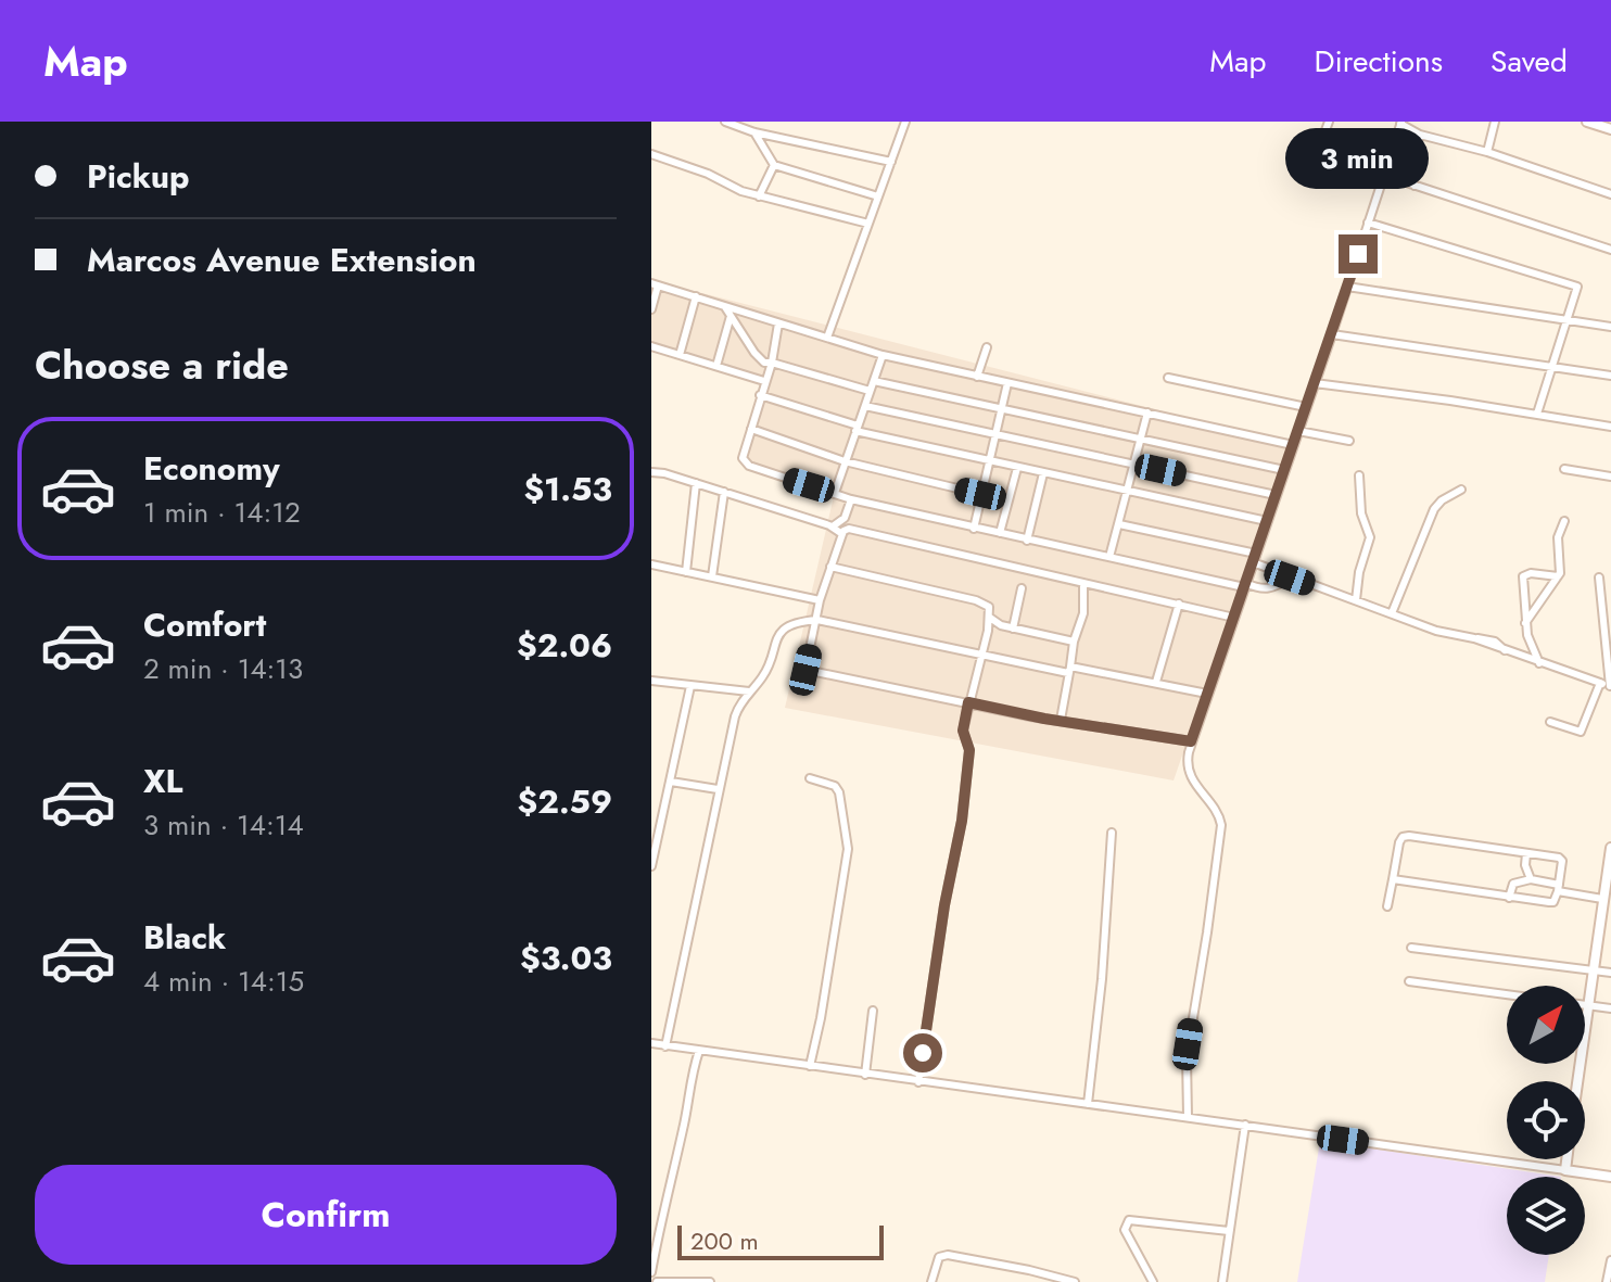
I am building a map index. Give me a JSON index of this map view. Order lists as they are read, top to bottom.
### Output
{
  "scale_bar": "200 m",
  "north": "top right",
  "page": {
    "header": "Map",
    "nav": ["Map", "Directions", "Saved"],
    "banner": ["Pickup", "Marcos Avenue Extension"],
    "bubble": "3 min",
    "heading": "Choose a ride",
    "list": [
      {
        "name": "Economy",
        "note": "1 min · 14:12",
        "value": "$1.53"
      },
      {
        "name": "Comfort",
        "note": "2 min · 14:13",
        "value": "$2.06"
      },
      {
        "name": "XL",
        "note": "3 min · 14:14",
        "value": "$2.59"
      },
      {
        "name": "Black",
        "note": "4 min · 14:15",
        "value": "$3.03"
      }
    ],
    "buttons": "Confirm",
    "scale": "200 m"
  }
}
